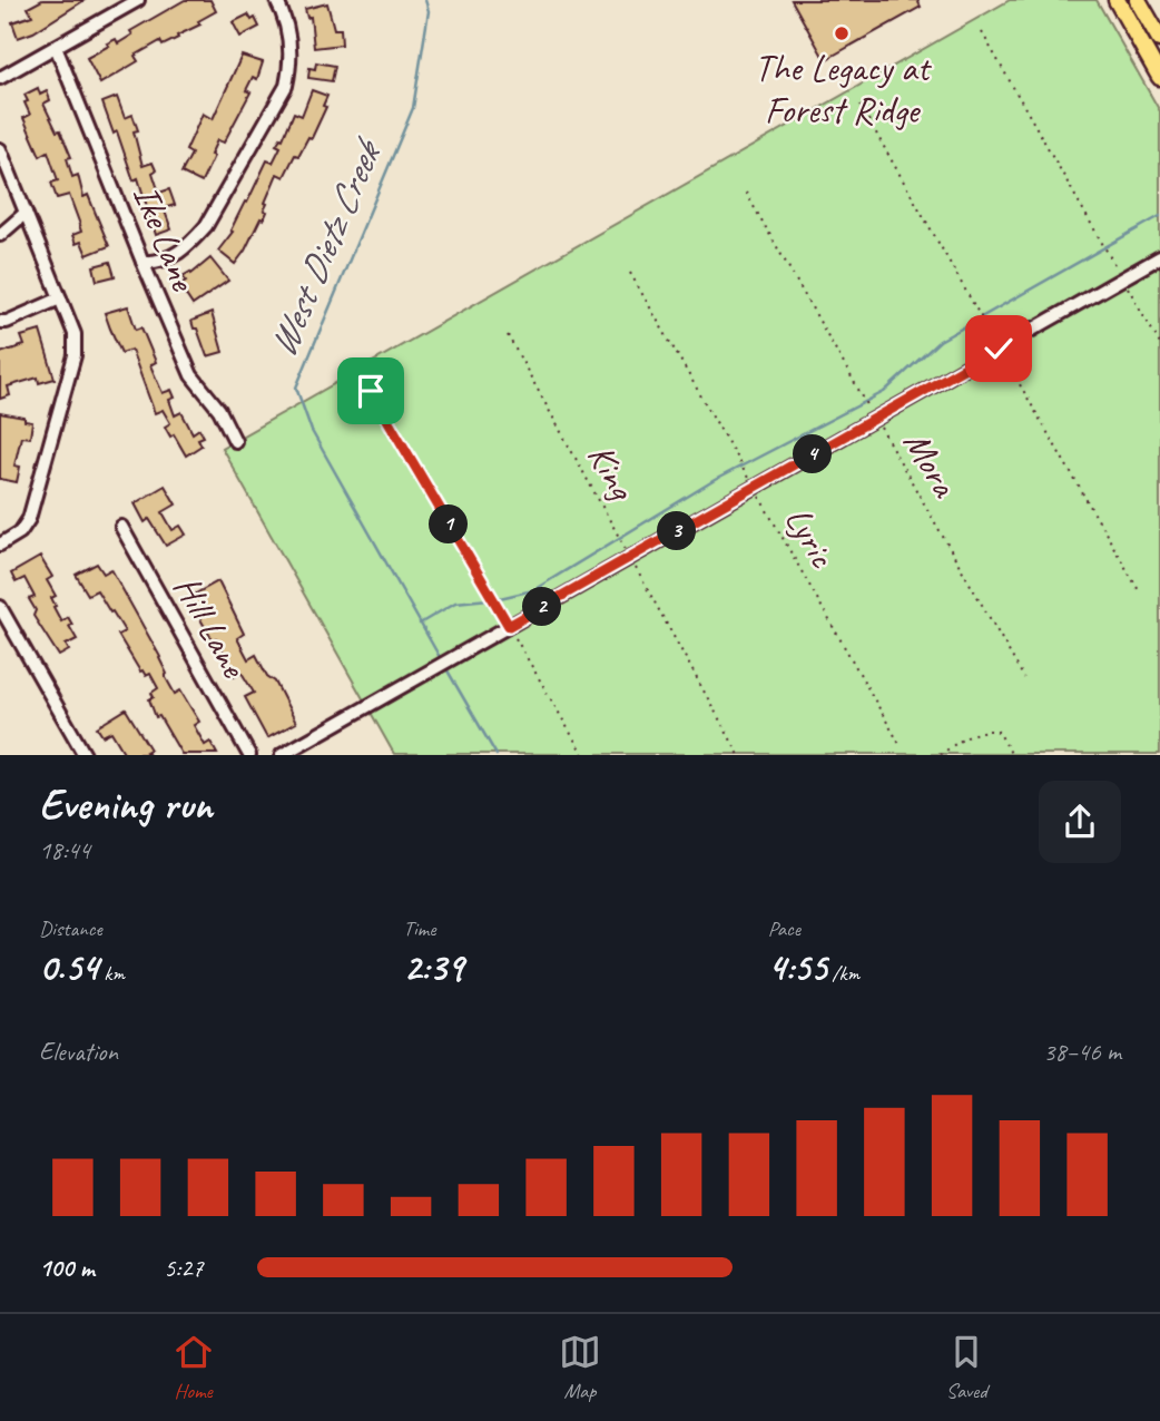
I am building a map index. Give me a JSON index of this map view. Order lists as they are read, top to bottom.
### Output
{
  "streets": {
    "street": ["Ike Lane", "Hill Lane"],
    "path": ["Mora", "King", "Lyric"]
  },
  "water": ["West Dietz Creek"],
  "places": ["The Legacy at Forest Ridge"],
  "page": {
    "pins": [
      "4",
      "1",
      "3",
      "2"
    ],
    "heading": ["Evening run", "18:44"],
    "stats": [
      ["Distance", "0.54 km"],
      ["Time", "2:39"],
      ["Pace", "4:55 /km"]
    ],
    "chart": ["Elevation", "38–46 m"],
    "list": [
      {
        "name": "100 m",
        "note": "5:27"
      }
    ],
    "tabs": ["Home", "Map", "Saved"]
  }
}
